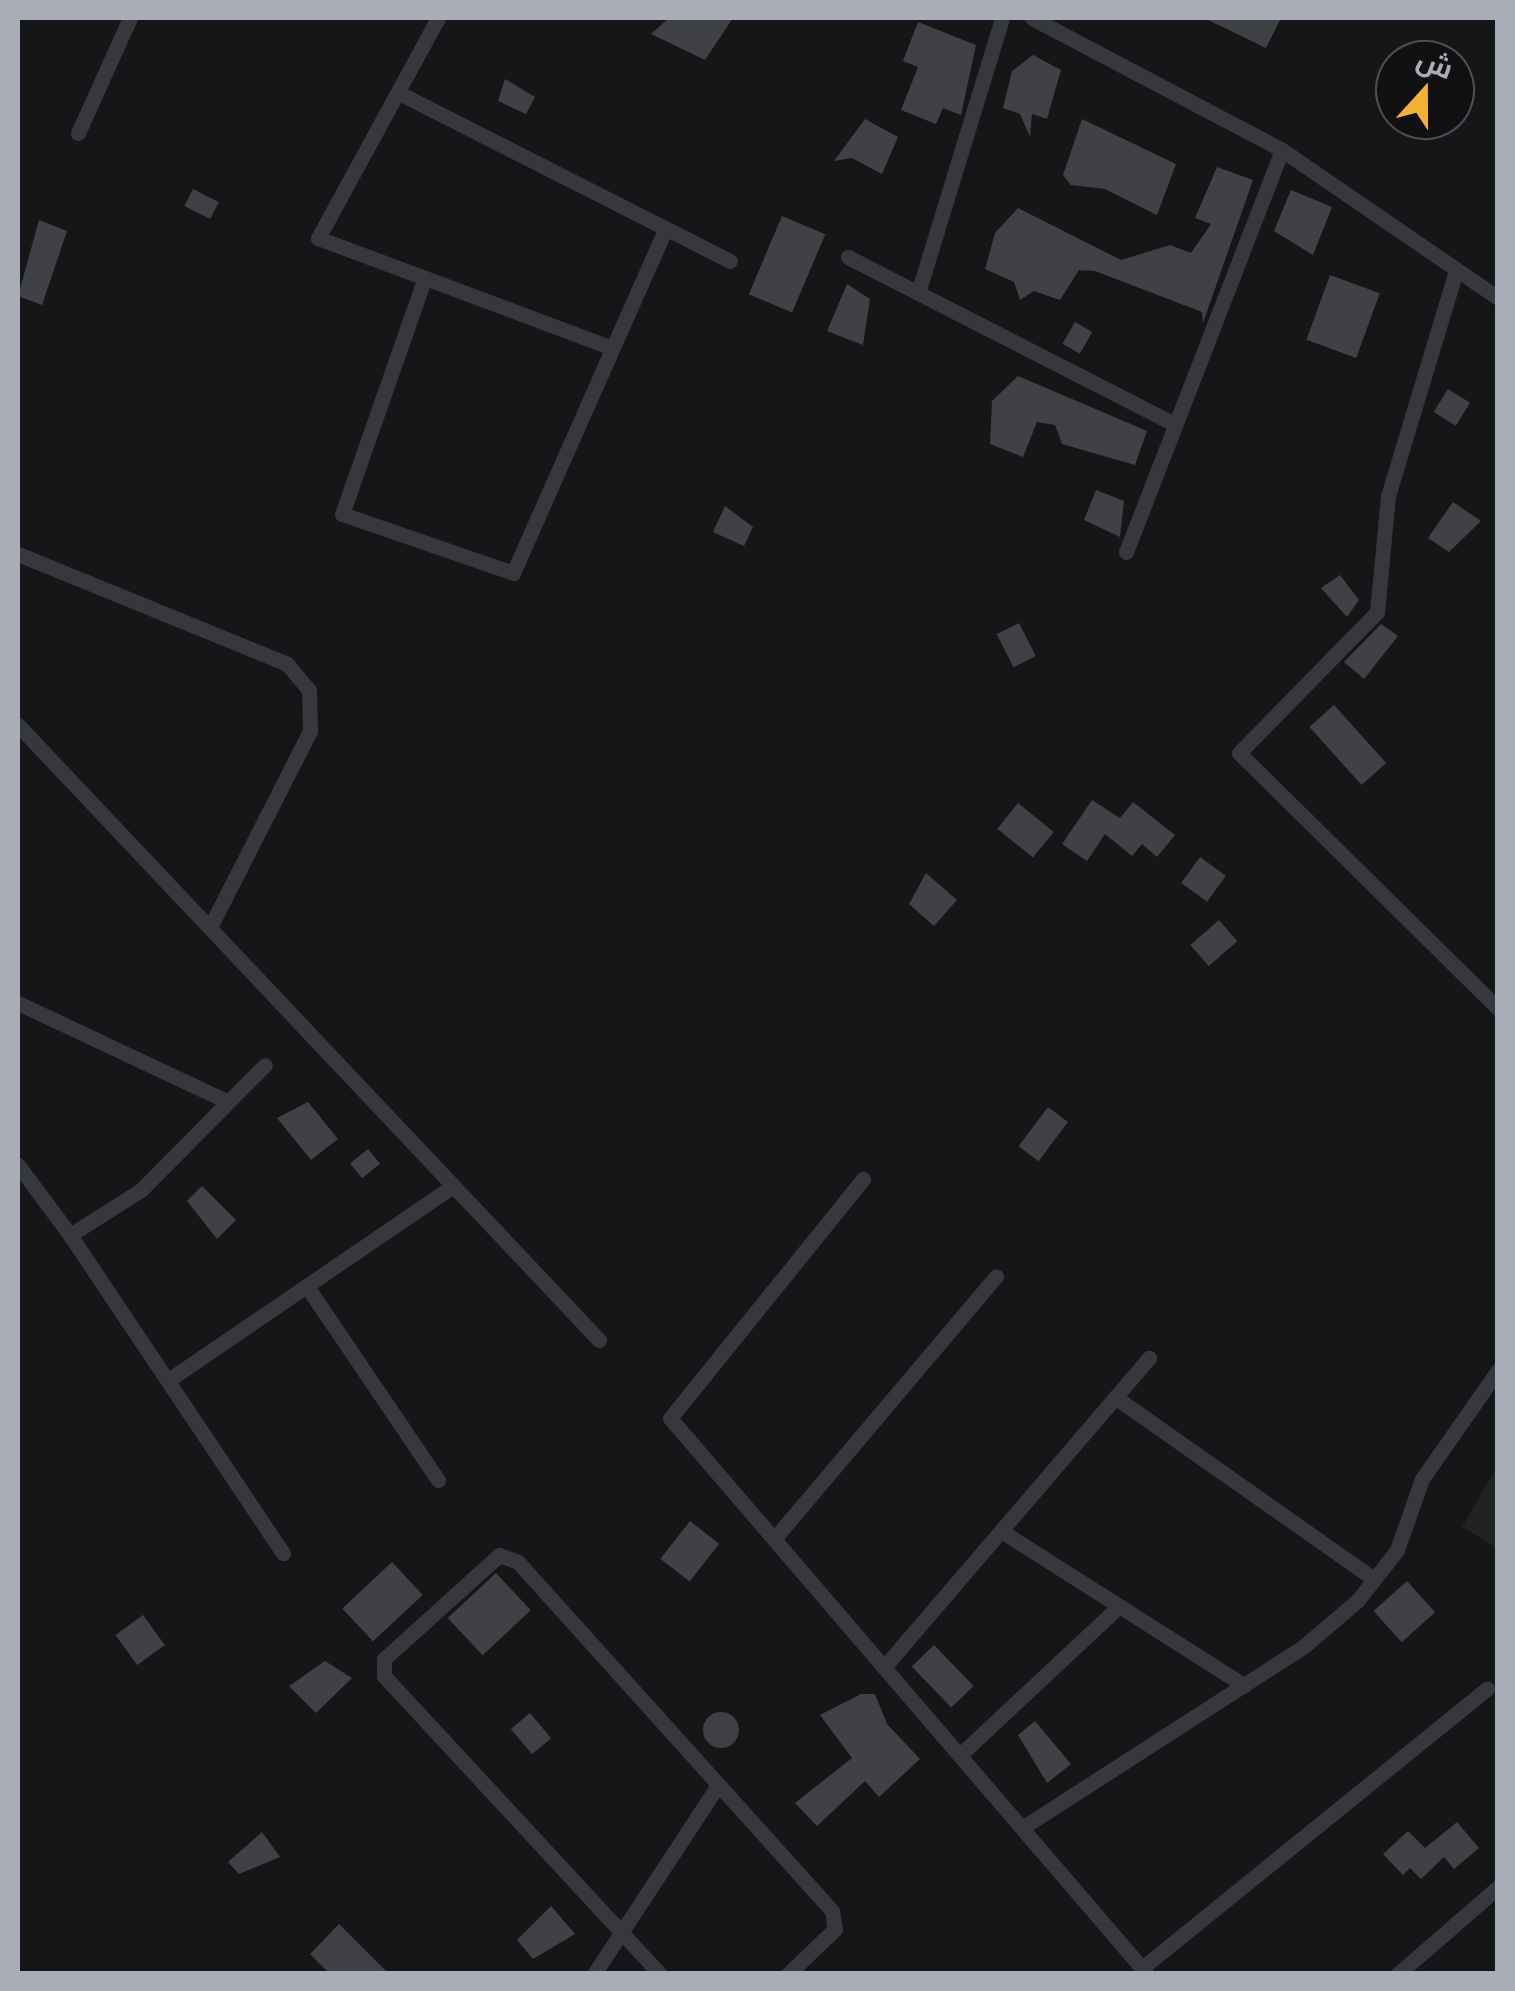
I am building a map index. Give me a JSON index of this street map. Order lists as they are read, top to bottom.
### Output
{
  "north": "top"
}
